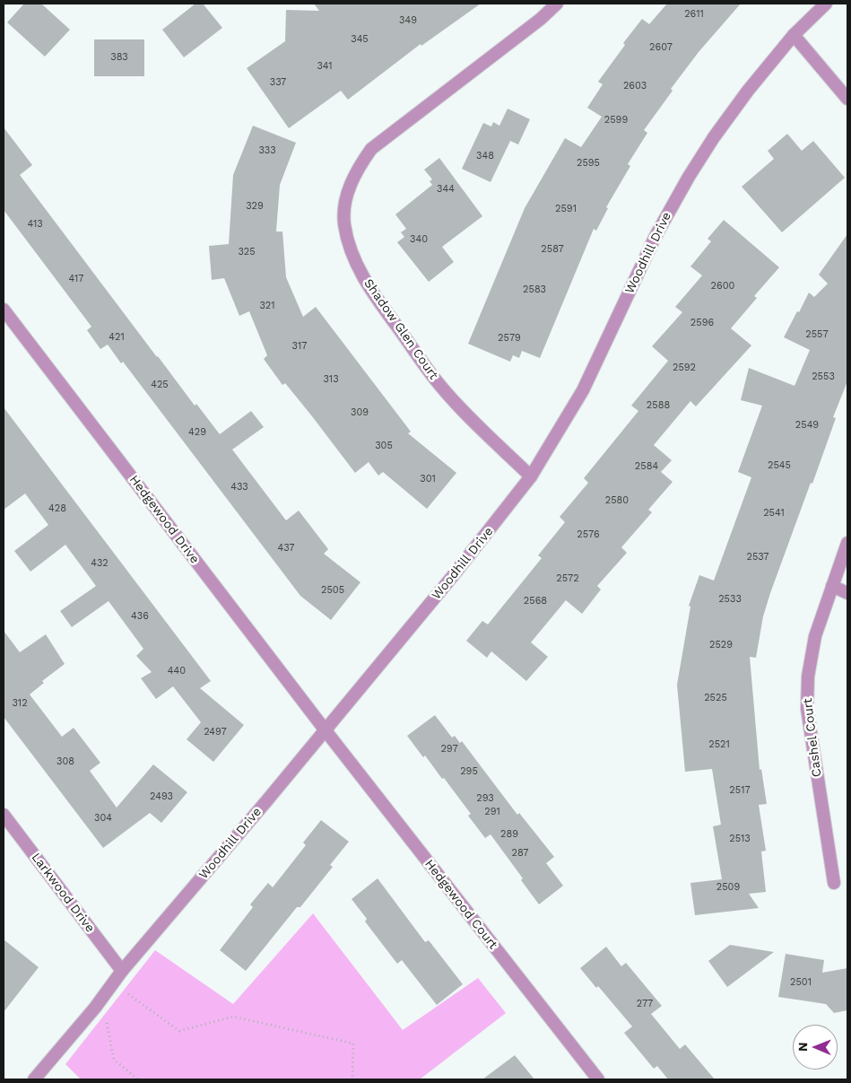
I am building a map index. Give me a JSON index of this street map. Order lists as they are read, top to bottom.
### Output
{
  "streets": {
    "street": [
      "Woodhill Drive",
      "Shadow Glen Court",
      "Hedgewood Drive",
      "Cashel Court",
      "Larkwood Drive",
      "Hedgewood Court"
    ]
  },
  "crossings": [
    ["Woodhill Drive", "Shadow Glen Court"],
    ["Woodhill Drive", "Hedgewood Drive"],
    ["Woodhill Drive", "Larkwood Drive"],
    ["Woodhill Drive", "Hedgewood Court"],
    ["Hedgewood Drive", "Hedgewood Court"]
  ],
  "house_numbers": [
    "2611",
    "349",
    "345",
    "2607",
    "383",
    "341",
    "337",
    "2603",
    "2599",
    "333",
    "348",
    "2595",
    "344",
    "329",
    "2591",
    "413",
    "340",
    "2587",
    "325",
    "417",
    "2600",
    "2583",
    "321",
    "2596",
    "2557",
    "421",
    "2579",
    "317",
    "2592",
    "2553",
    "313",
    "425",
    "2588",
    "309",
    "2549",
    "429",
    "305",
    "2545",
    "2584",
    "301",
    "433",
    "2580",
    "428",
    "2541",
    "2576",
    "437",
    "2537",
    "432",
    "2572",
    "2505",
    "2533",
    "2568",
    "436",
    "2529",
    "440",
    "2525",
    "312",
    "2497",
    "2521",
    "297",
    "308",
    "295",
    "2517",
    "2493",
    "293",
    "291",
    "304",
    "289",
    "2513",
    "287",
    "2509",
    "2501",
    "277"
  ],
  "north": "left"
}
